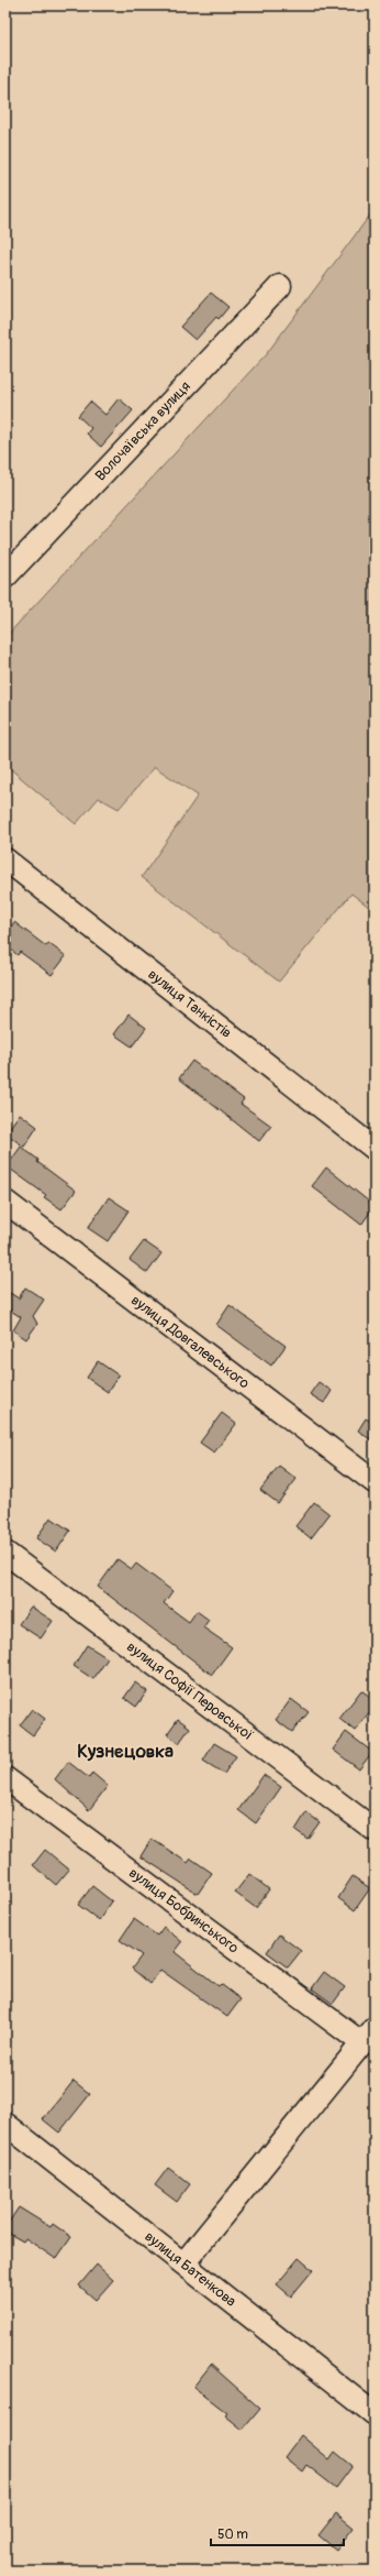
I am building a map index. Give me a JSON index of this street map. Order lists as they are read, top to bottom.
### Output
{
  "streets": {
    "street": [
      "Волочаївська вулиця",
      "вулиця Танкістів",
      "вулиця Довгалевського",
      "вулиця Софії Перовської",
      "вулиця Бобринського",
      "вулиця Батенкова"
    ]
  },
  "districts": ["Кузнєцовка"],
  "scale_bar": "50 m"
}
